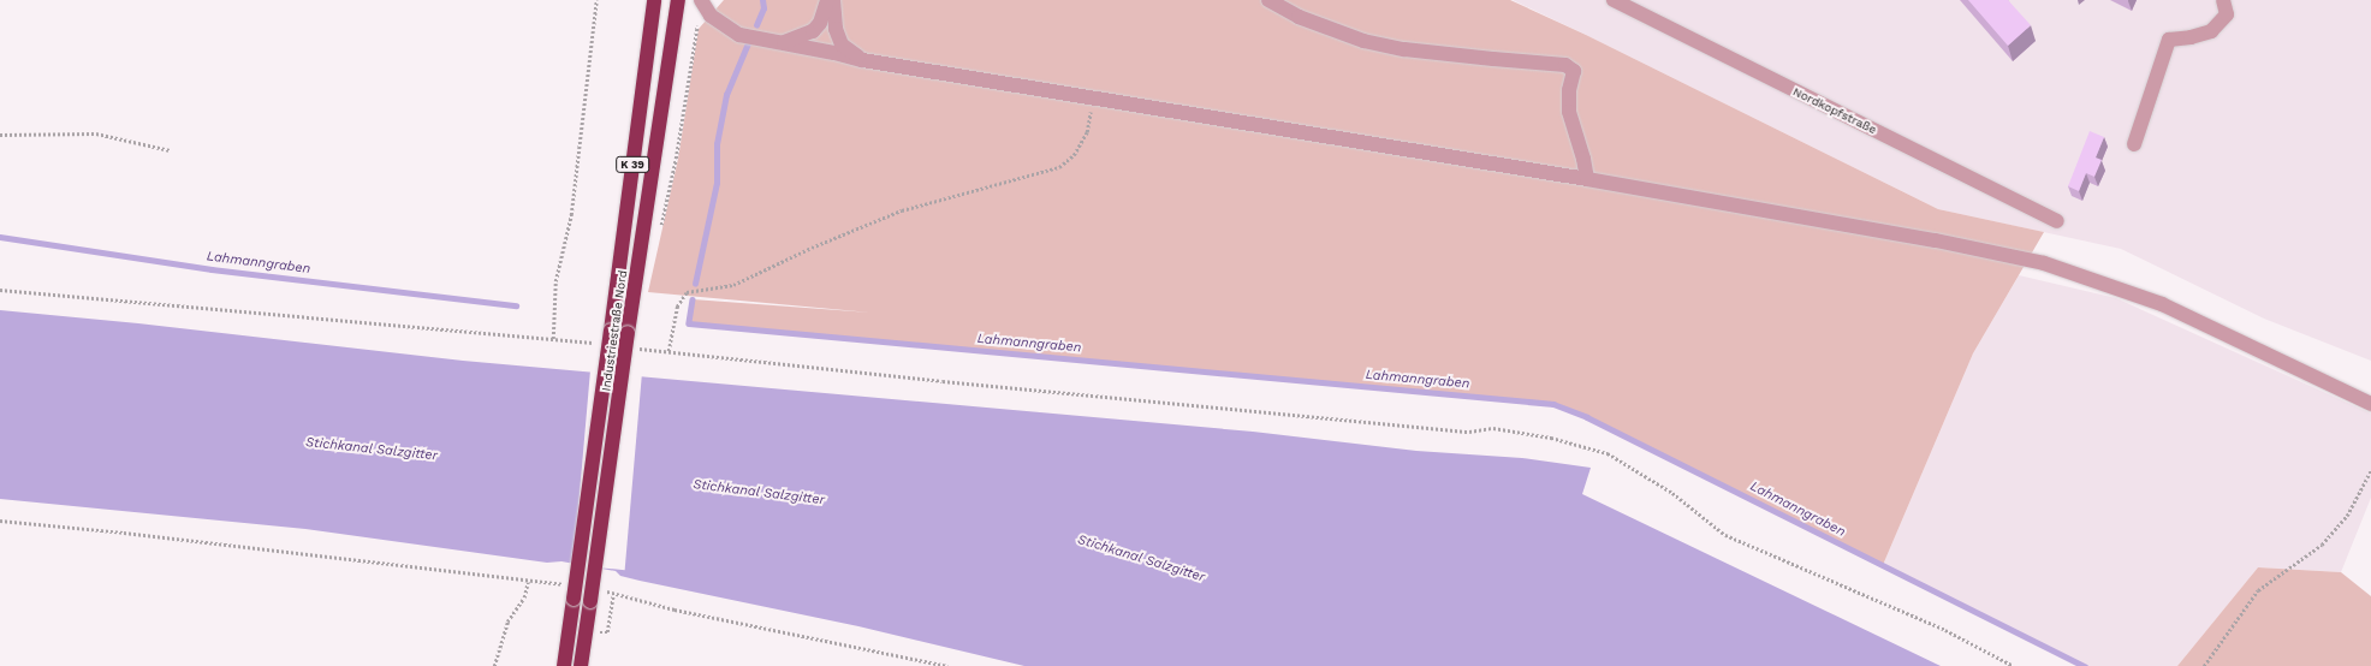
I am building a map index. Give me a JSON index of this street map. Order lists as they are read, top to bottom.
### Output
{
  "streets": {
    "highway": ["K 39", "Industriestraße Nord"],
    "lane": ["Nordkopfstraße"]
  },
  "water": ["Lahmanngraben", "Stichkanal Salzgitter"]
}
